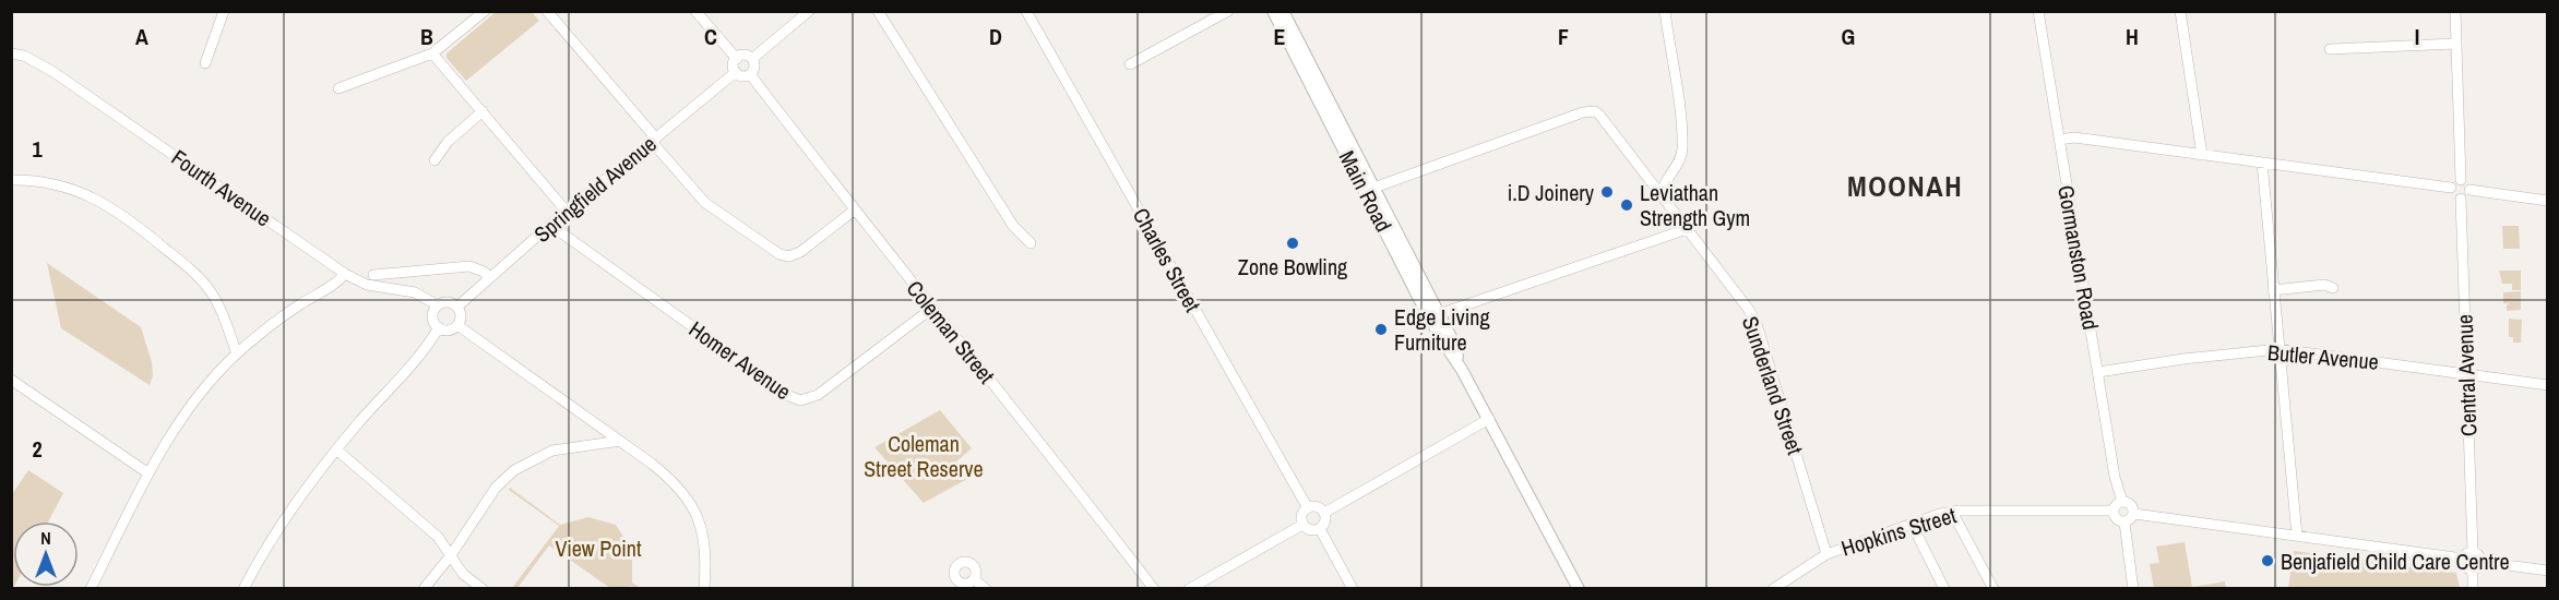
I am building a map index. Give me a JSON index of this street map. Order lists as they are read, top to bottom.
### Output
{
  "streets": {
    "main road": ["Main Road"],
    "street": [
      "Fourth Avenue",
      "Springfield Avenue",
      "Gormanston Road",
      "Charles Street",
      "Coleman Street",
      "Butler Avenue",
      "Homer Avenue",
      "Central Avenue",
      "Sunderland Street",
      "Hopkins Street"
    ]
  },
  "crossings": [
    ["Fourth Avenue", "Springfield Avenue"],
    ["Springfield Avenue", "Coleman Street"],
    ["Springfield Avenue", "Homer Avenue"],
    ["Main Road", "Sunderland Street"],
    ["Gormanston Road", "Butler Avenue"],
    ["Gormanston Road", "Hopkins Street"],
    ["Coleman Street", "Homer Avenue"],
    ["Butler Avenue", "Central Avenue"],
    ["Sunderland Street", "Hopkins Street"]
  ],
  "districts": ["MOONAH"],
  "parks": ["Coleman Street Reserve", "View Point"],
  "places": [
    "i.D Joinery",
    "Leviathan Strength Gym",
    "Zone Bowling",
    "Edge Living Furniture",
    "Benjafield Child Care Centre"
  ],
  "north": "top",
  "grid": {
    "columns": [
      "A",
      "B",
      "C",
      "D",
      "E",
      "F",
      "G",
      "H",
      "I"
    ],
    "rows": ["1", "2"]
  }
}
